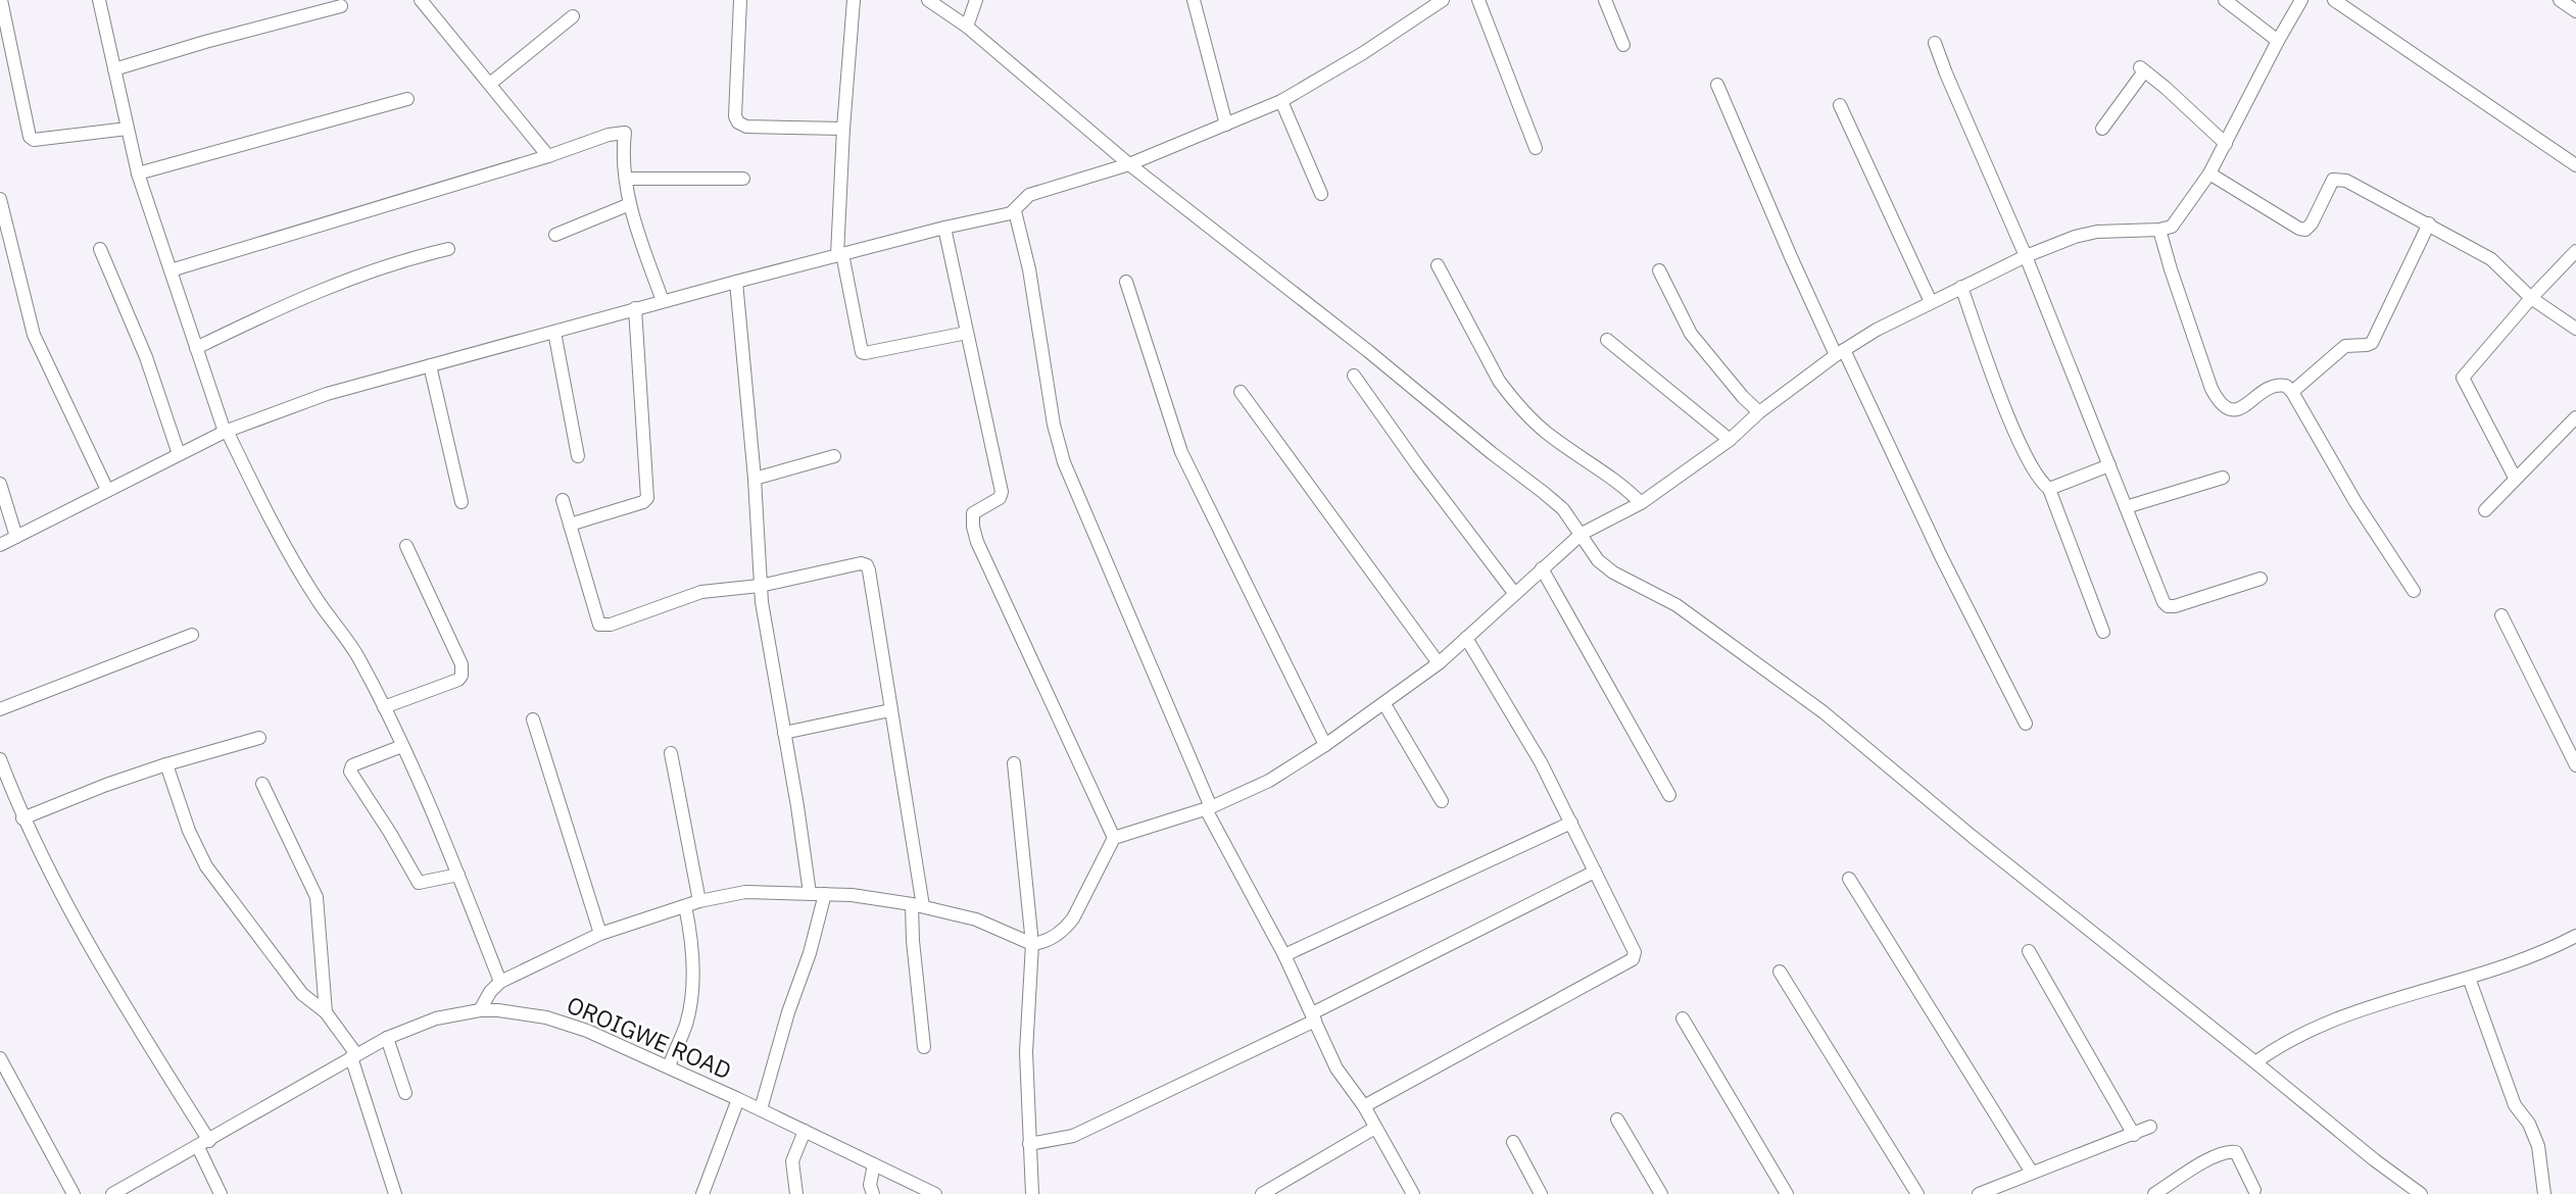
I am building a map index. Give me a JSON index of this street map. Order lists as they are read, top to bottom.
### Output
{
  "streets": {
    "street": ["OROIGWE ROAD"]
  }
}
